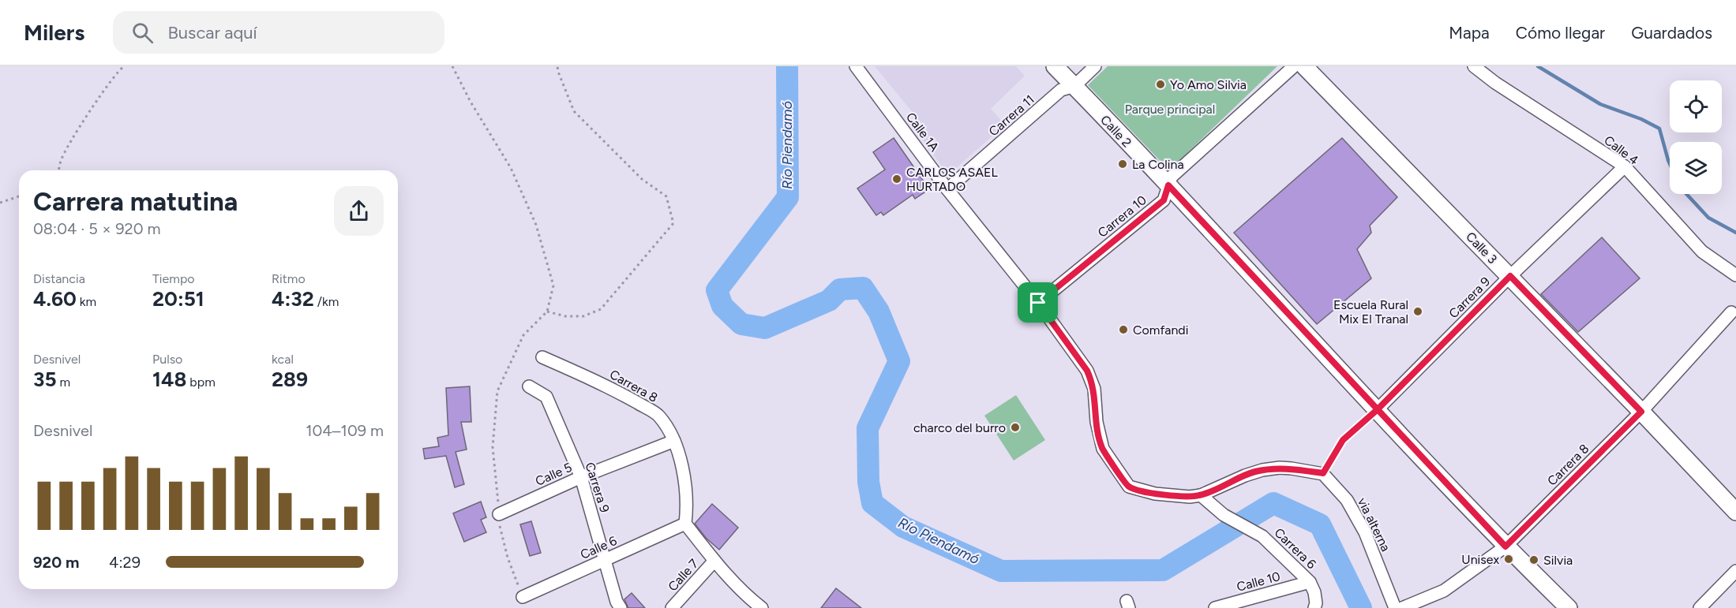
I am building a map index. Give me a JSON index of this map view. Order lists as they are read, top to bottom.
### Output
{
  "streets": {
    "main road": ["Calle 2", "Calle 3"],
    "street": [
      "Carrera 11",
      "Calle 1A",
      "Calle 4",
      "Carrera 10",
      "Carrera 9",
      "Carrera 8",
      "Calle 5",
      "via alterna",
      "Calle 6",
      "Carrera 6",
      "Calle 7",
      "Calle 10"
    ]
  },
  "crossings": [
    ["Carrera 11", "Calle 2"],
    ["Carrera 11", "Calle 1A"],
    ["Calle 2", "Carrera 10"],
    ["Calle 2", "Carrera 9"],
    ["Calle 2", "Carrera 8"],
    ["Calle 1A", "Carrera 10"],
    ["Calle 1A", "Carrera 6"],
    ["Calle 4", "Carrera 9"],
    ["Calle 3", "Carrera 9"],
    ["Calle 3", "Carrera 8"],
    ["Carrera 9", "Calle 5"],
    ["Carrera 9", "Calle 6"],
    ["Carrera 8", "Calle 5"],
    ["Carrera 8", "Calle 6"],
    ["Carrera 6", "Calle 10"]
  ],
  "water": ["Río Piendamó"],
  "parks": ["Parque principal"],
  "places": [
    "Yo Amo Silvia",
    "La Colina",
    "CARLOS ASAEL HURTADO",
    "Escuela Rural Mix El Tranal",
    "Comfandi",
    "charco del burro",
    "Unisex",
    "Silvia"
  ],
  "page": {
    "header": "Milers",
    "search": "Buscar aquí",
    "nav": ["Mapa", "Cómo llegar", "Guardados"],
    "heading": ["Carrera matutina", "08:04 · 5 × 920 m"],
    "stats": [
      ["Distancia", "4.60 km"],
      ["Tiempo", "20:51"],
      ["Ritmo", "4:32 /km"],
      ["Desnivel", "35 m"],
      ["Pulso", "148 bpm"],
      ["kcal", "289"]
    ],
    "chart": ["Desnivel", "104–109 m"],
    "list": [
      {
        "name": "920 m",
        "note": "4:29"
      }
    ]
  }
}
